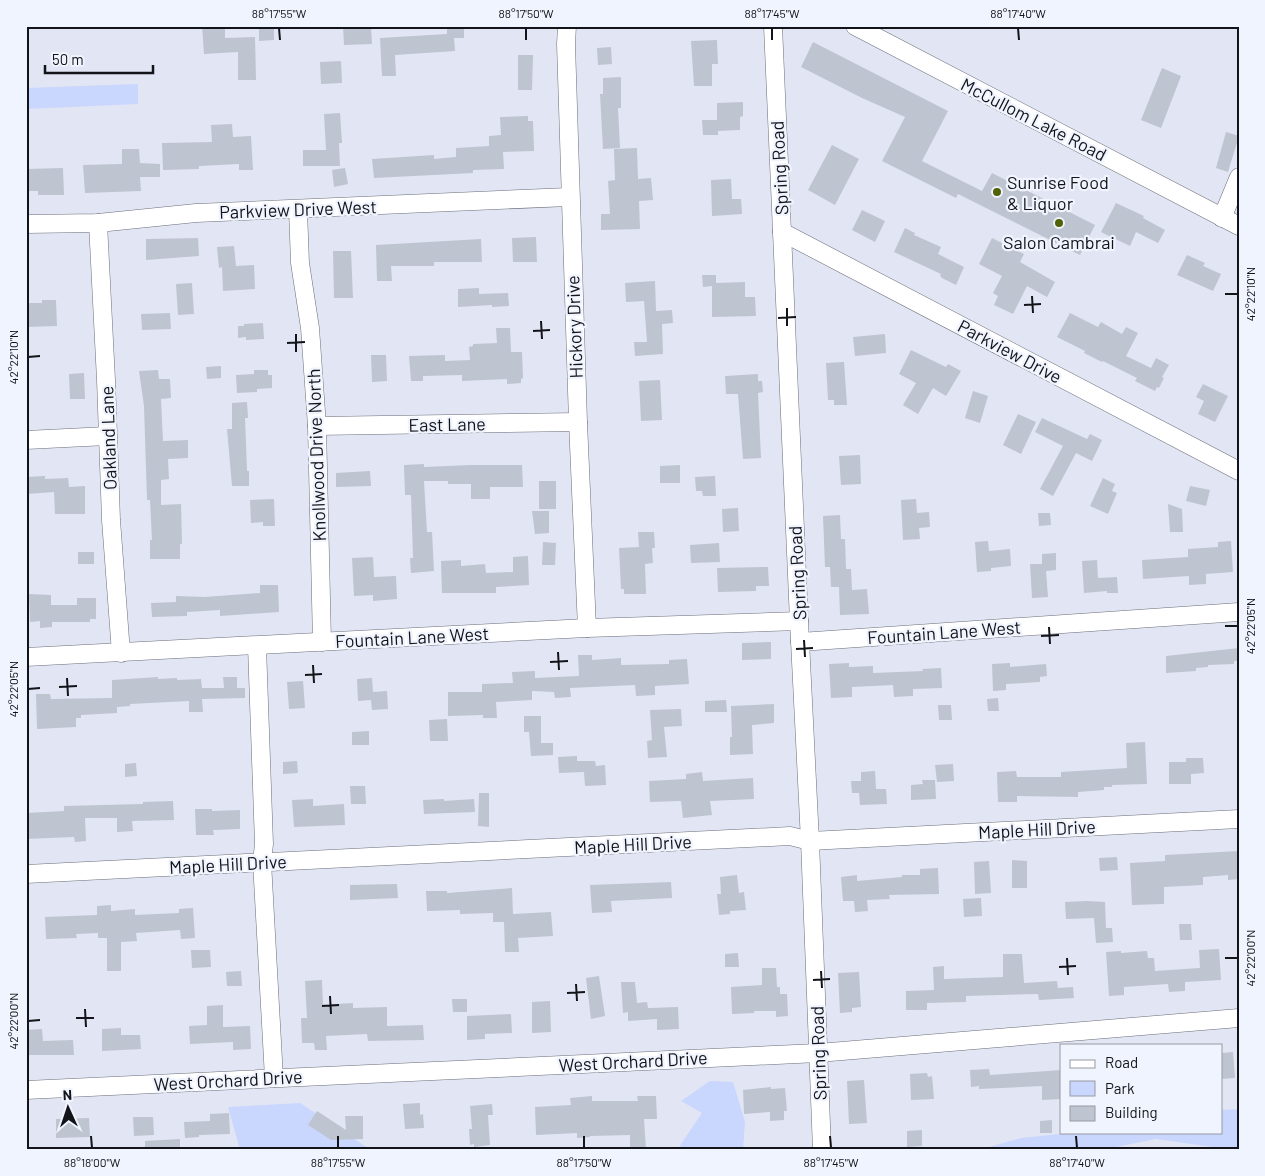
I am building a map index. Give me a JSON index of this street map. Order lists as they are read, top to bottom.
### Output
{
  "streets": {
    "street": [
      "McCullom Lake Road",
      "Spring Road",
      "Parkview Drive West",
      "Hickory Drive",
      "Parkview Drive",
      "East Lane",
      "Oakland Lane",
      "Knollwood Drive North",
      "Fountain Lane West",
      "Maple Hill Drive",
      "West Orchard Drive"
    ]
  },
  "crossings": [
    ["Spring Road", "Parkview Drive"],
    ["Spring Road", "Fountain Lane West"],
    ["Spring Road", "Maple Hill Drive"],
    ["Spring Road", "West Orchard Drive"],
    ["Parkview Drive West", "Hickory Drive"],
    ["Parkview Drive West", "Oakland Lane"],
    ["Parkview Drive West", "Knollwood Drive North"],
    ["Hickory Drive", "East Lane"],
    ["Hickory Drive", "Fountain Lane West"],
    ["East Lane", "Knollwood Drive North"],
    ["Oakland Lane", "Fountain Lane West"],
    ["Knollwood Drive North", "Fountain Lane West"]
  ],
  "places": ["Sunrise Food & Liquor", "Salon Cambrai"],
  "legend": ["Road", "Park", "Building"],
  "scale_bar": "50 m",
  "north": "top",
  "coordinates": [
    "88°17'55\"W",
    "88°17'50\"W",
    "88°17'45\"W",
    "88°17'40\"W",
    "42°22'10\"N",
    "42°22'05\"N",
    "42°22'00\"N",
    "88°18'00\"W"
  ]
}
